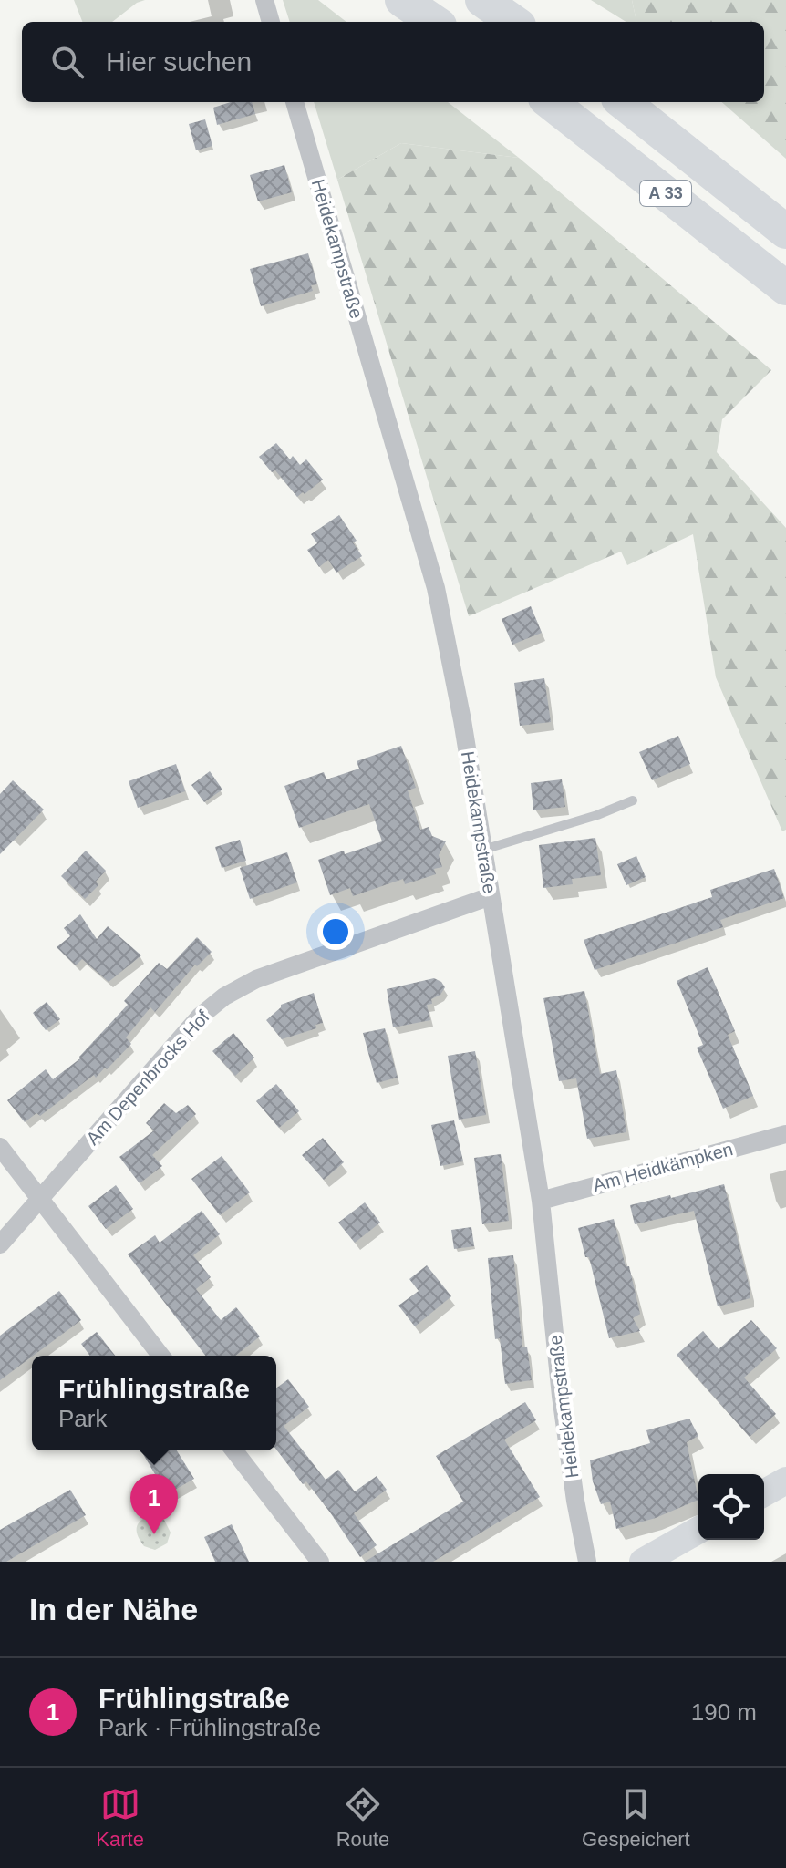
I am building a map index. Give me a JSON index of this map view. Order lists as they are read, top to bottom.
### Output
{
  "streets": {
    "highway": ["A 33"],
    "street": ["Heidekampstraße", "Am Depenbrocks Hof", "Am Heidkämpken"]
  },
  "crossings": [
    ["Heidekampstraße", "Am Depenbrocks Hof"],
    ["Heidekampstraße", "Am Heidkämpken"]
  ],
  "page": {
    "search": "Hier suchen",
    "popup": ["Frühlingstraße", "Park"],
    "pins": "1",
    "heading": "In der Nähe",
    "list": [
      {
        "mark": "1",
        "name": "Frühlingstraße",
        "note": "Park · Frühlingstraße",
        "value": "190 m"
      }
    ],
    "nav": ["Karte", "Route", "Gespeichert"]
  }
}
